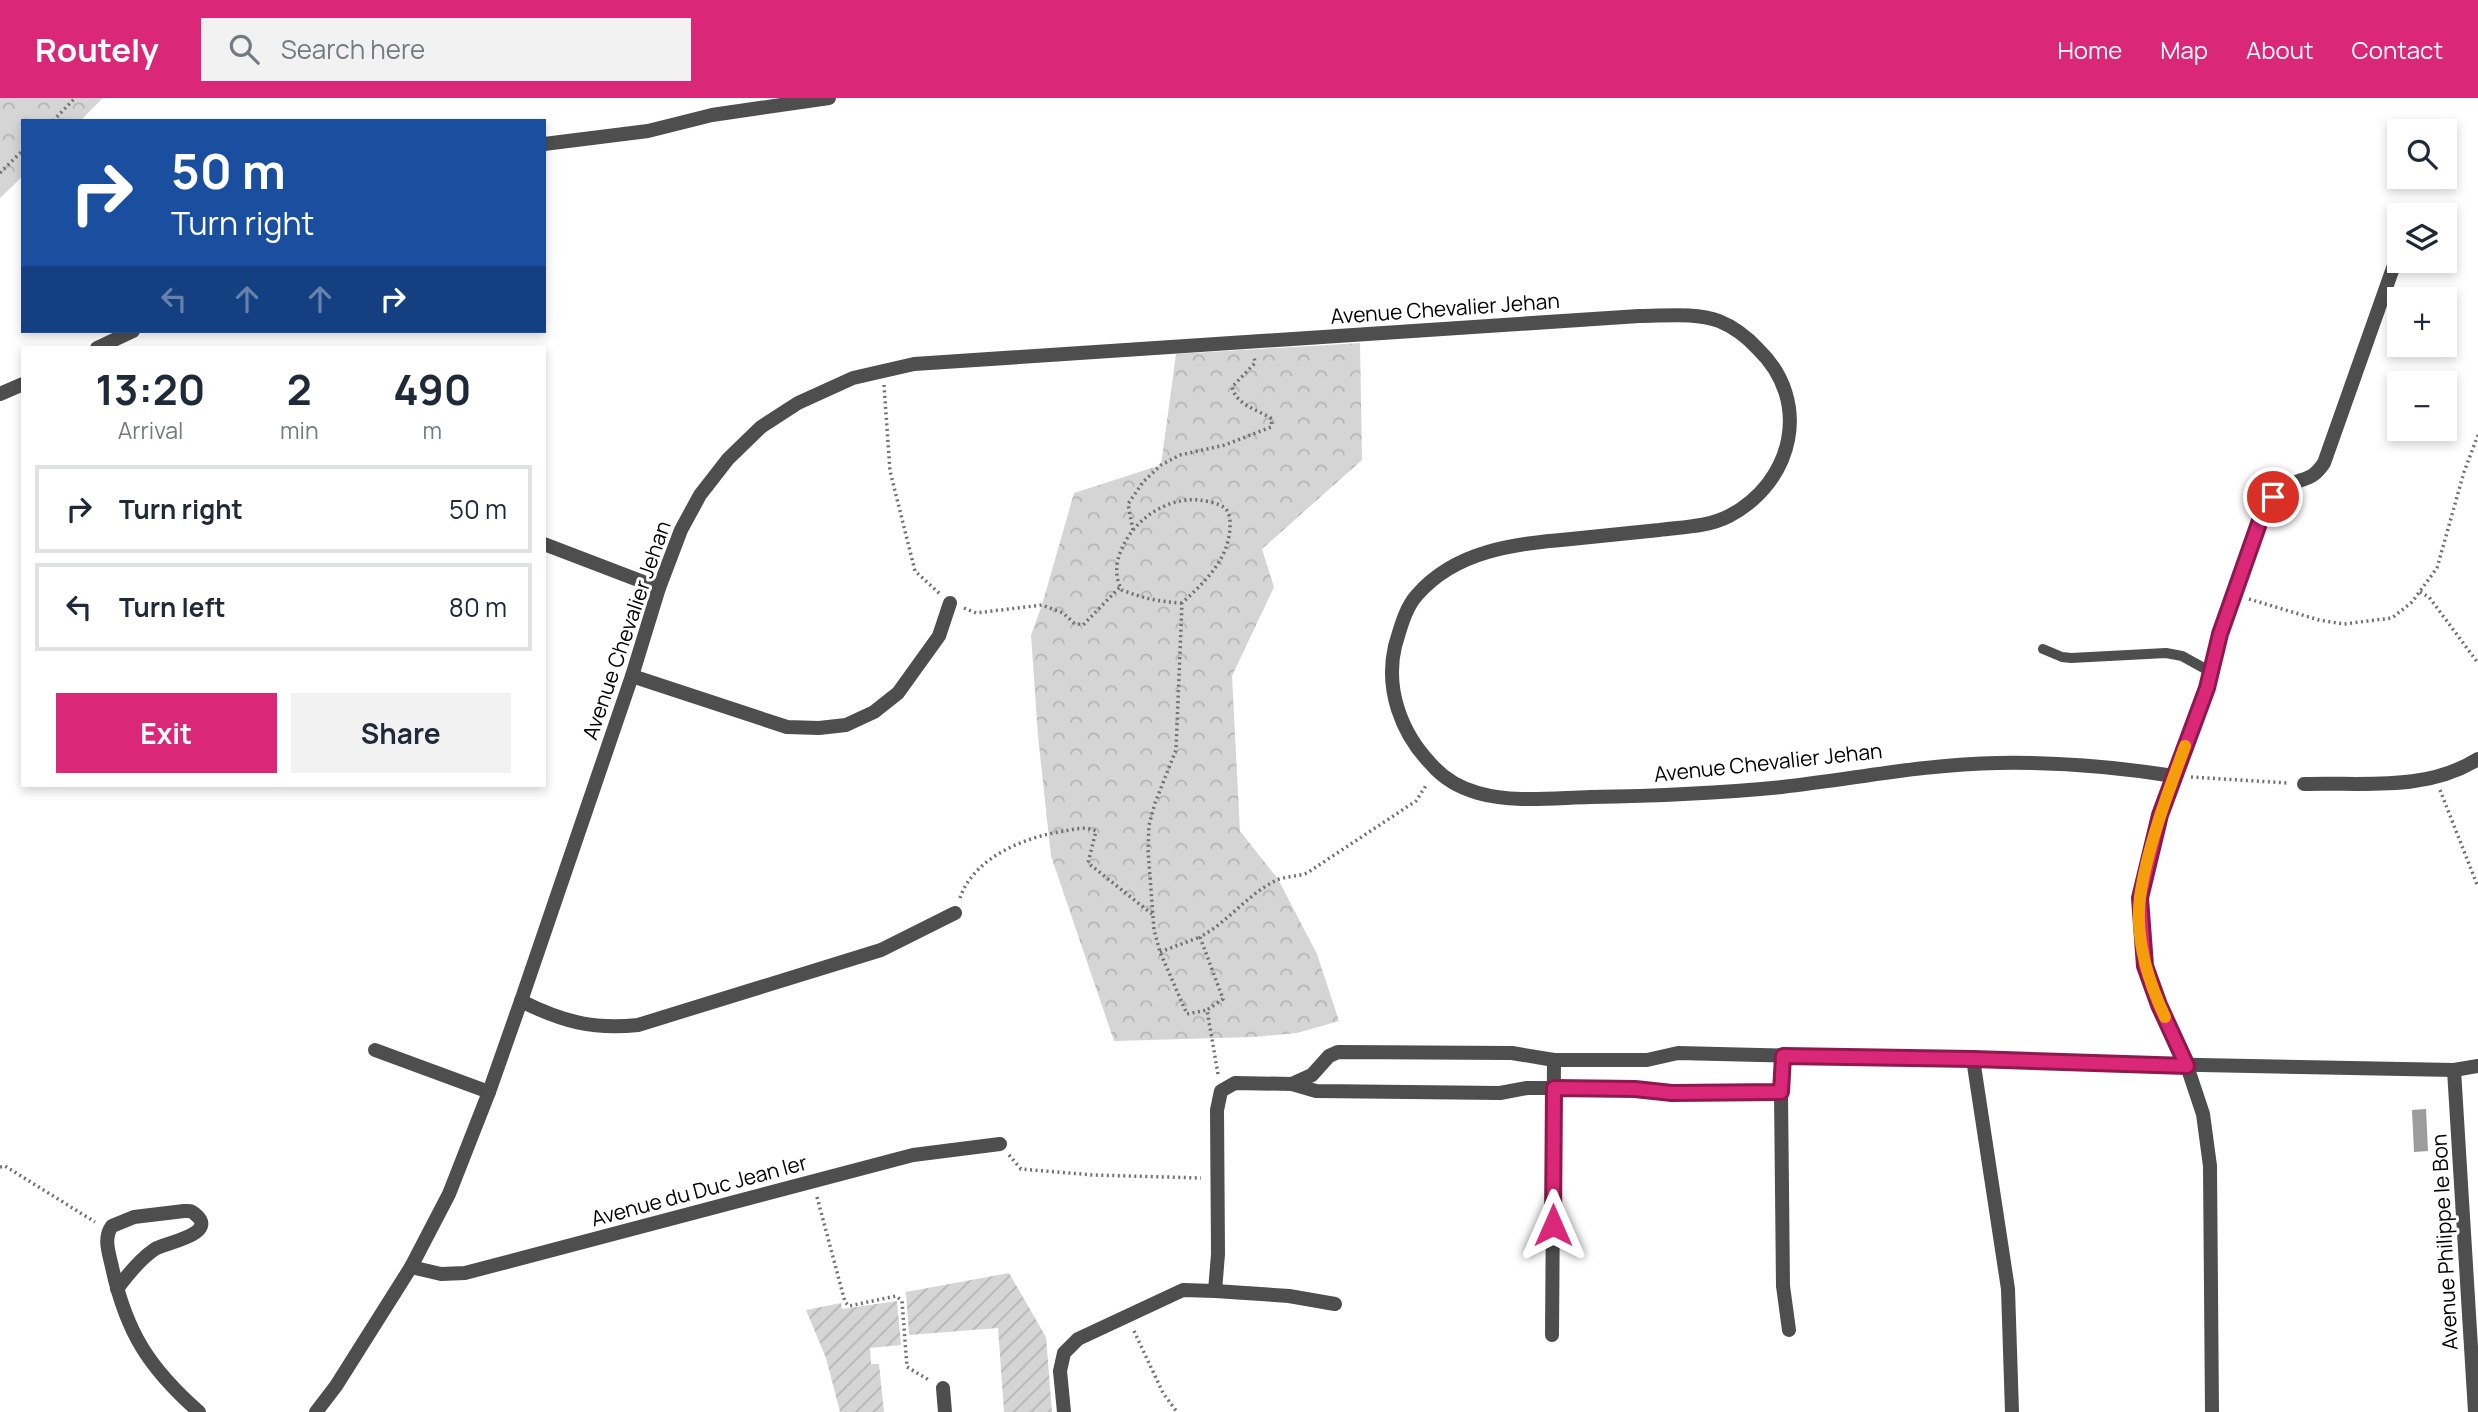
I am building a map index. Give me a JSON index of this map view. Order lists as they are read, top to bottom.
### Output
{
  "streets": {
    "street": ["Avenue Chevalier Jehan", "Avenue du Duc Jean Ier", "Avenue Philippe le Bon"]
  },
  "crossings": [
    ["Avenue Chevalier Jehan", "Avenue du Duc Jean Ier"]
  ],
  "page": {
    "header": "Routely",
    "search": "Search here",
    "nav": [
      "Home",
      "Map",
      "About",
      "Contact"
    ],
    "map_buttons": ["+", "−"],
    "turn": ["50 m", "Turn right"],
    "eta": [
      "13:20",
      "Arrival",
      "2",
      "min",
      "490",
      "m"
    ],
    "list": [
      {
        "name": "Turn right",
        "value": "50 m"
      },
      {
        "name": "Turn left",
        "value": "80 m"
      }
    ],
    "buttons": ["Exit", "Share"]
  }
}
